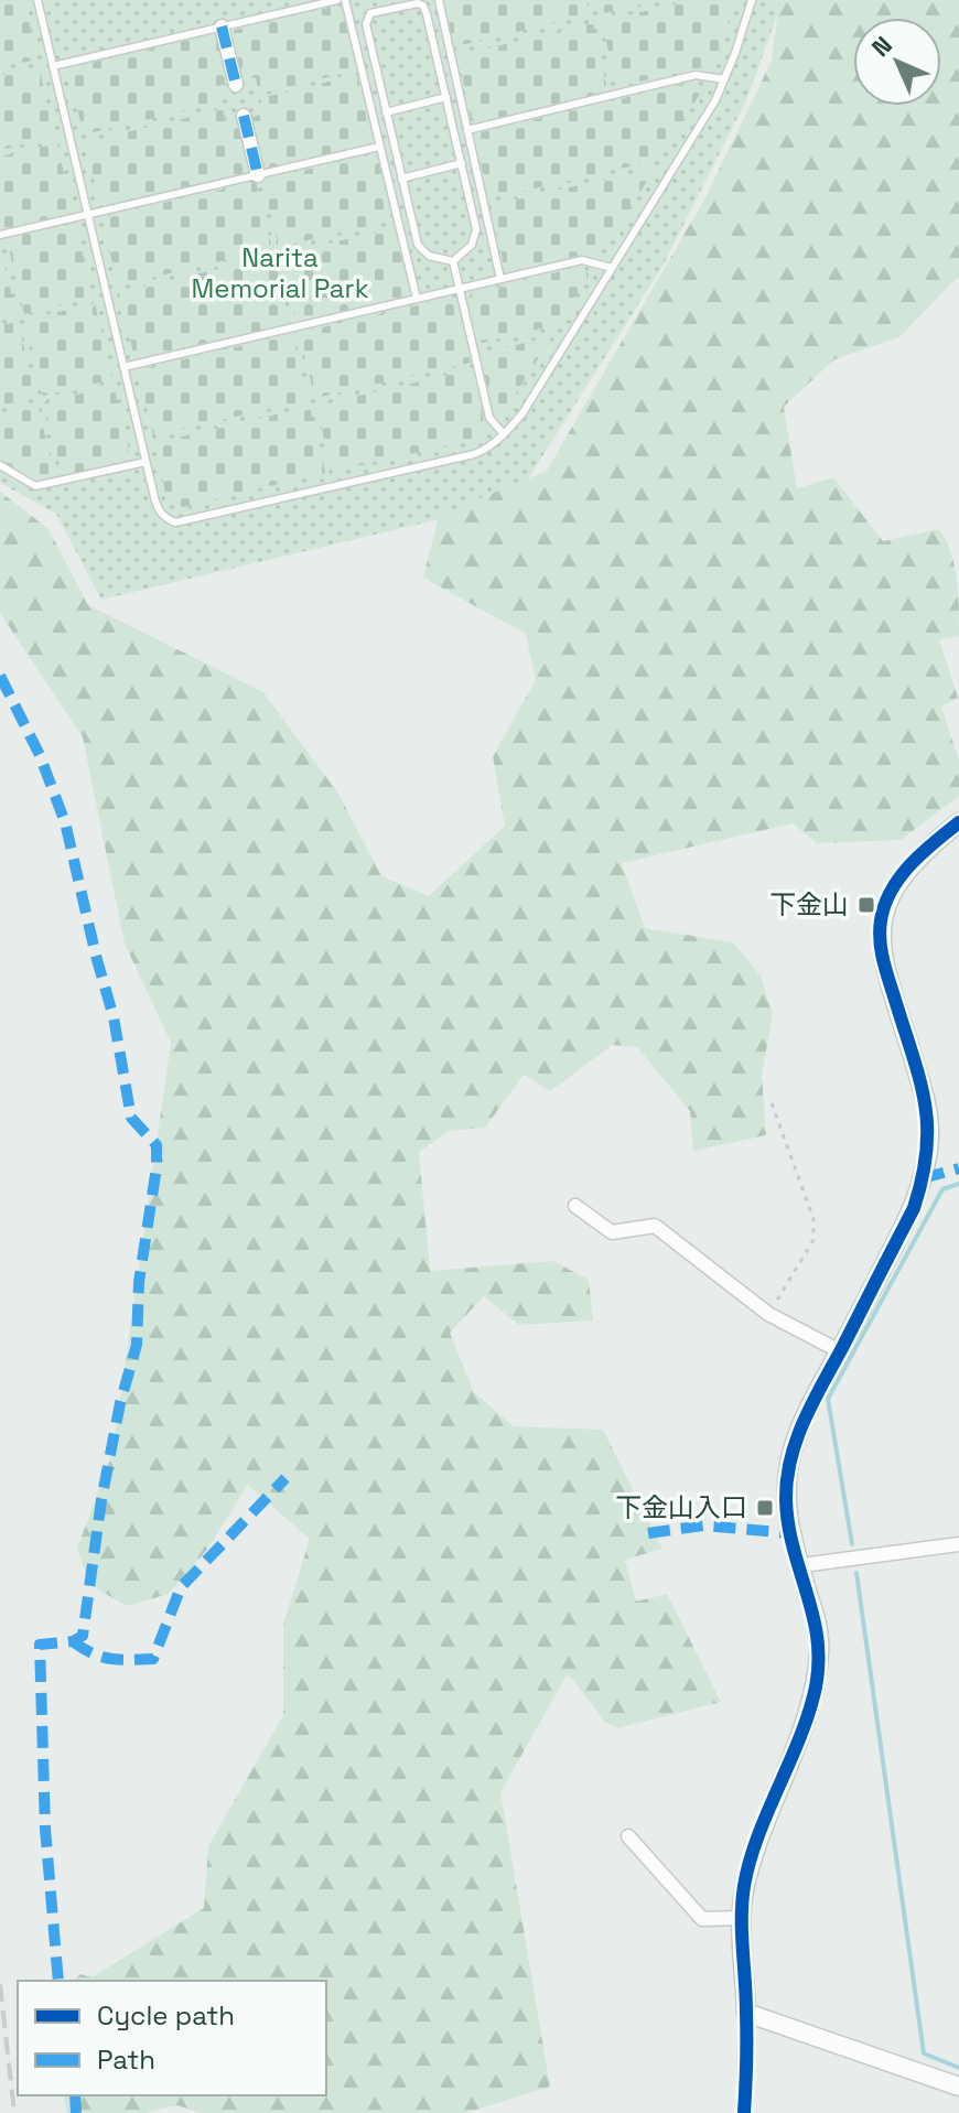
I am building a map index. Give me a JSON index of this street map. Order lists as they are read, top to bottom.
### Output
{
  "parks": ["Narita Memorial Park"],
  "places": {
    "transit": ["下金山", "下金山入口"]
  },
  "legend": ["Cycle path", "Path"],
  "north": "top left"
}
